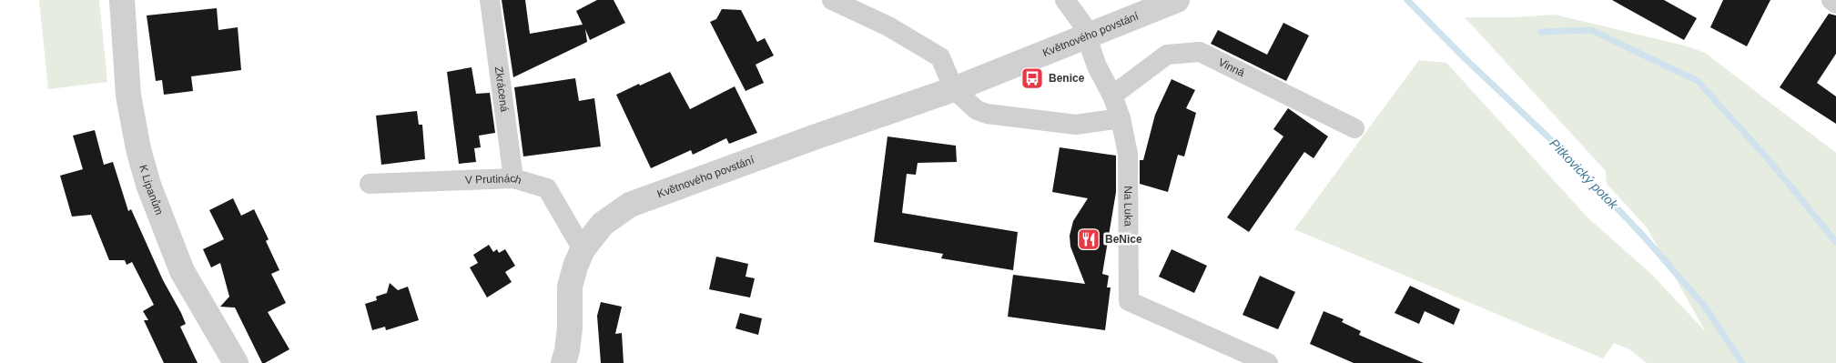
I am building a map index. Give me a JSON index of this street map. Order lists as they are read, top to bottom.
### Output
{
  "streets": {
    "street": [
      "Květnového povstání",
      "Vinná",
      "Zkrácená",
      "V Prutinách",
      "K Lipanům",
      "Na Luka"
    ]
  },
  "crossings": [
    ["Květnového povstání", "V Prutinách"],
    ["Květnového povstání", "Na Luka"],
    ["Vinná", "Na Luka"],
    ["Zkrácená", "V Prutinách"]
  ],
  "water": ["Pitkovický potok"],
  "places": {
    "bus stop": ["Benice"],
    "restaurant": ["BeNice"]
  }
}
